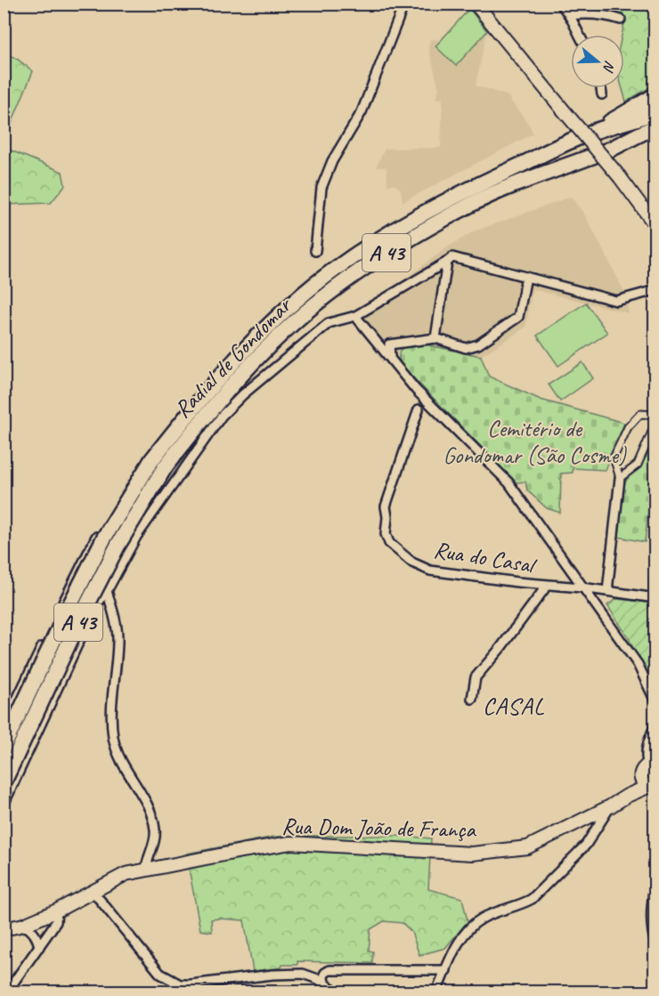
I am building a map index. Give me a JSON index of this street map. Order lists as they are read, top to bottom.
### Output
{
  "streets": {
    "highway": ["A 43", "Radial de Gondomar"],
    "main road": ["Rua Dom João de França"],
    "street": ["Rua do Casal"]
  },
  "districts": ["CASAL"],
  "parks": ["Cemitério de Gondomar (São Cosme)"],
  "north": "right"
}
